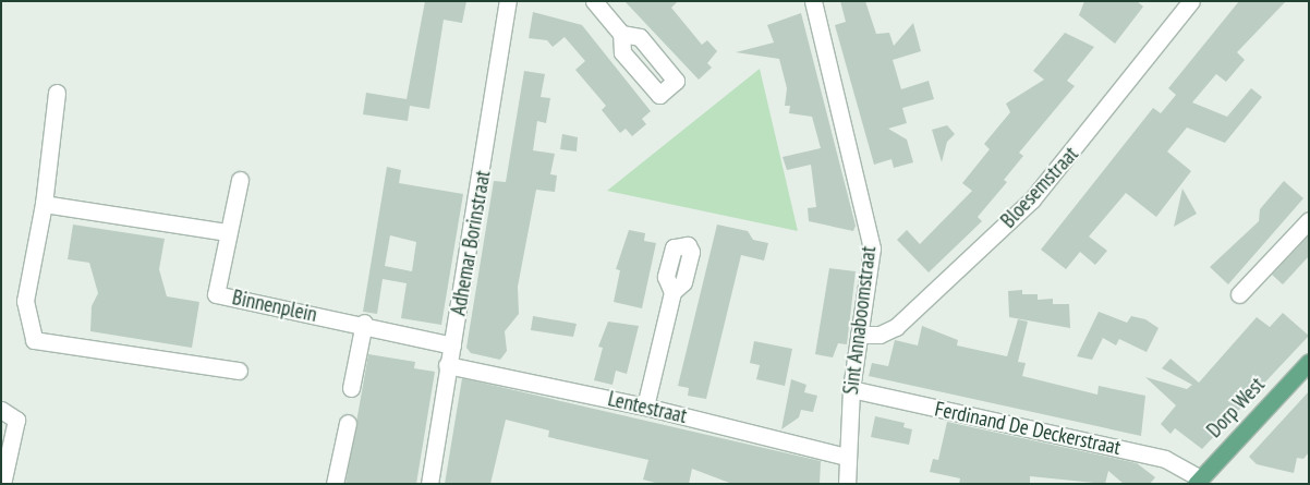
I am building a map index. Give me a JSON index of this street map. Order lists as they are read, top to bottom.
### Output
{
  "streets": {
    "main road": ["Dorp West"],
    "street": [
      "Bloesemstraat",
      "Adhemar Borinstraat",
      "Binnenplein",
      "Sint Annaboomstraat",
      "Lentestraat",
      "Ferdinand De Deckerstraat"
    ]
  },
  "crossings": [
    ["Bloesemstraat", "Sint Annaboomstraat"],
    ["Adhemar Borinstraat", "Binnenplein"],
    ["Adhemar Borinstraat", "Lentestraat"],
    ["Sint Annaboomstraat", "Lentestraat"],
    ["Sint Annaboomstraat", "Ferdinand De Deckerstraat"],
    ["Dorp West", "Ferdinand De Deckerstraat"]
  ]
}
